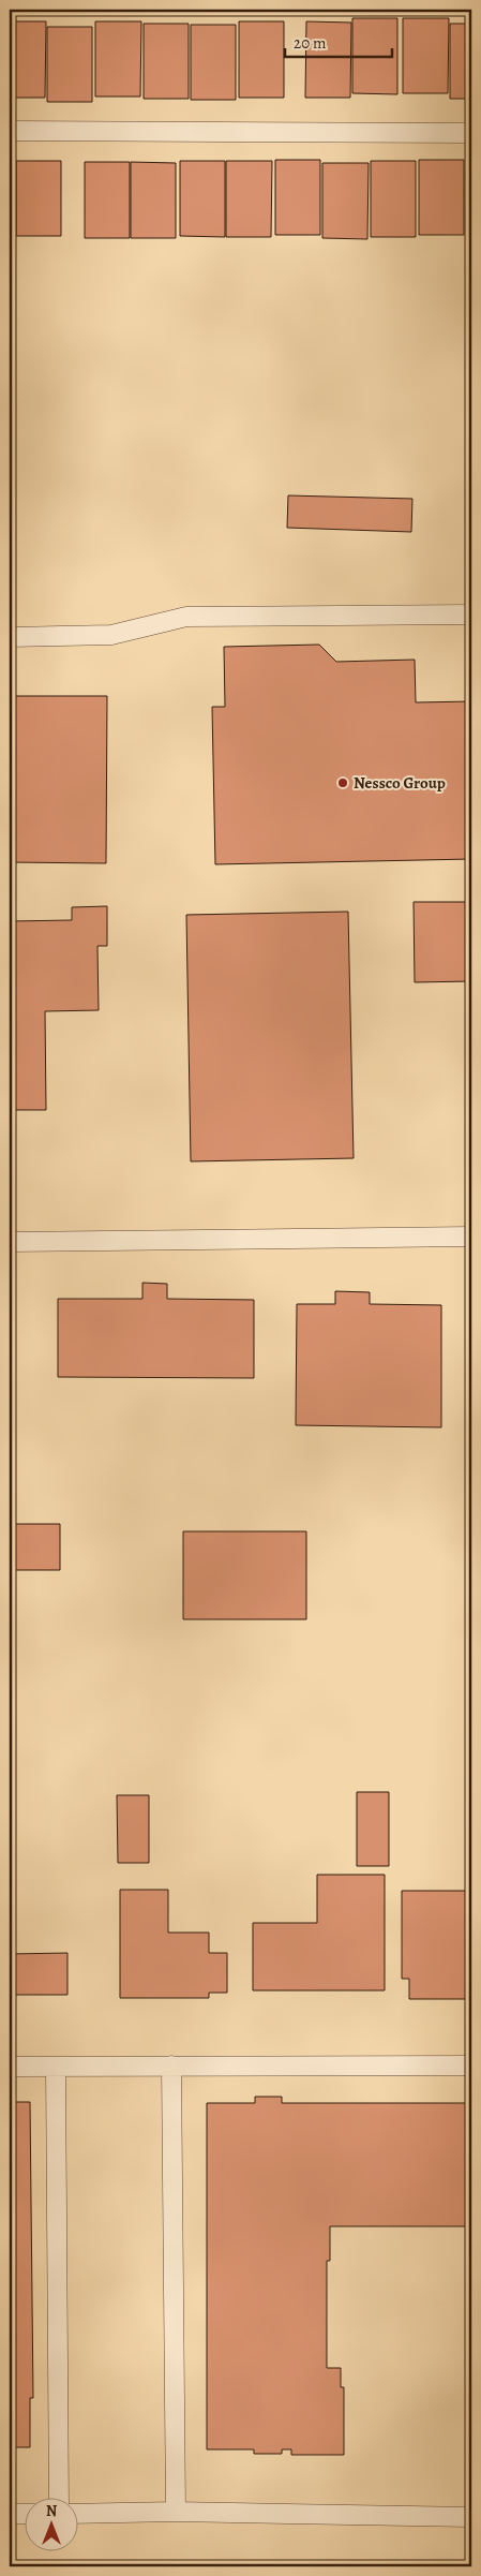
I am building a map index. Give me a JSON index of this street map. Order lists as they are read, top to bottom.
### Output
{
  "places": ["Nessco Group"],
  "scale_bar": "20 m",
  "north": "top"
}
